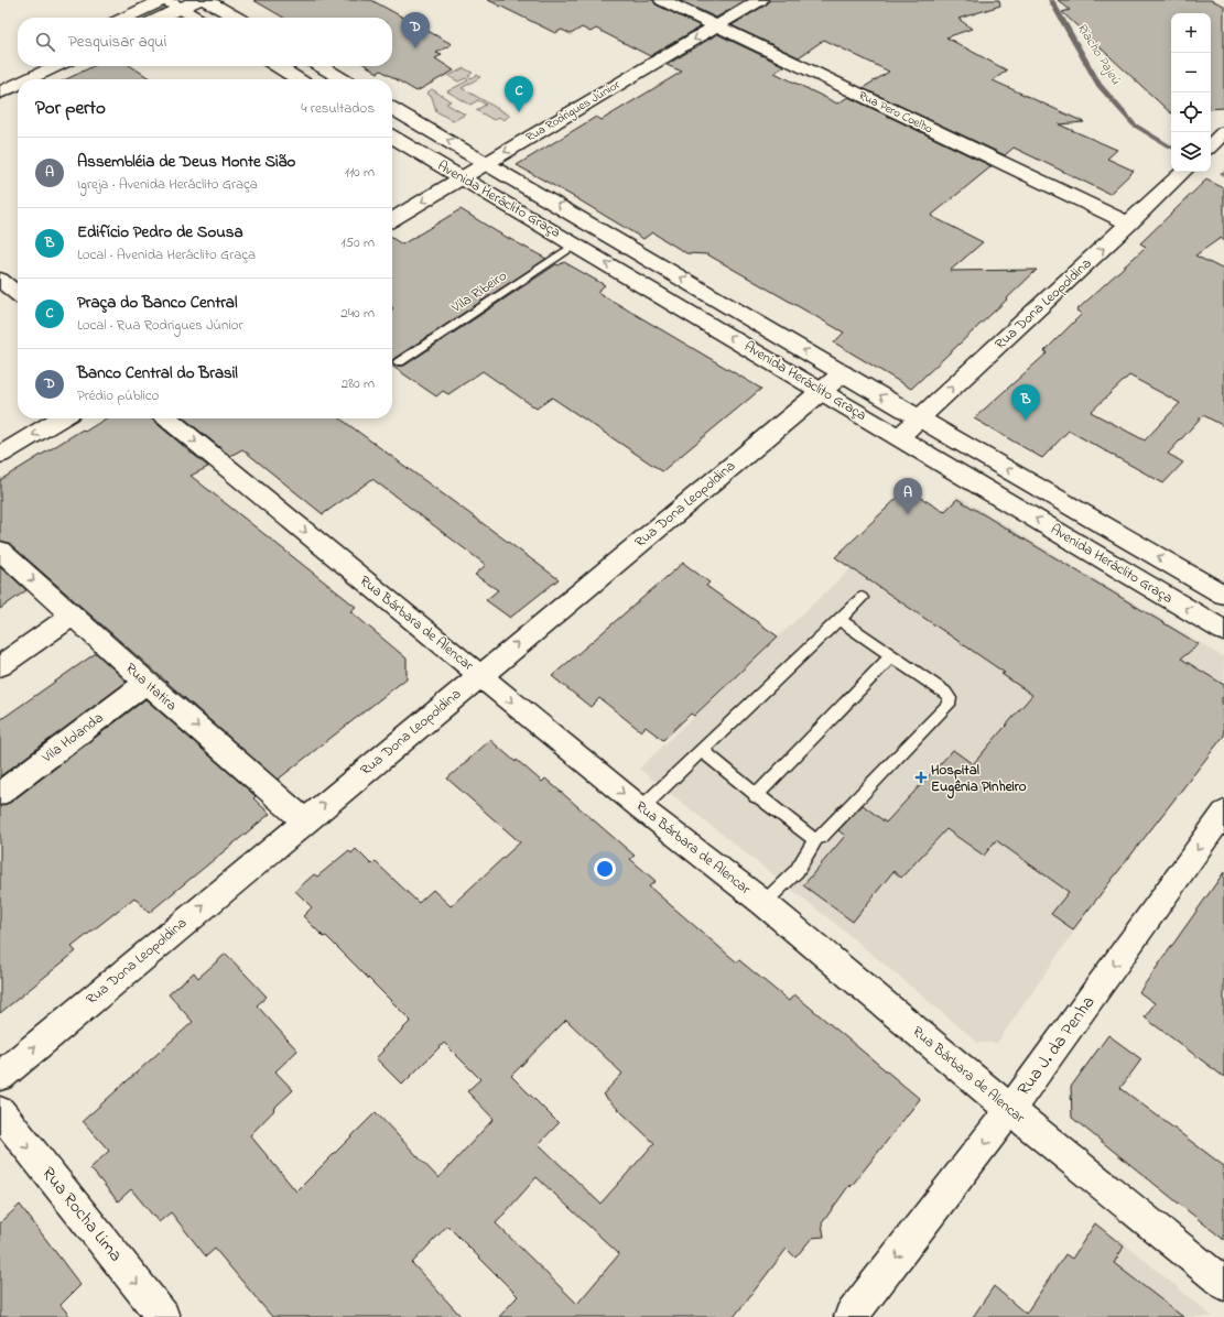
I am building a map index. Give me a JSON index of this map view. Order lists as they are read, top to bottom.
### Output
{
  "streets": {
    "street": [
      "Rua Rodrigues Júnior",
      "Rua Pero Coelho",
      "Avenida Heráclito Graça",
      "Rua Dona Leopoldina",
      "Rua Bárbara de Alencar",
      "Rua Itatira",
      "Vila Holanda",
      "Rua J. da Penha",
      "Rua Rocha Lima"
    ],
    "lane": ["Vila Ribeiro"]
  },
  "crossings": [
    ["Rua Rodrigues Júnior", "Rua Pero Coelho"],
    ["Rua Rodrigues Júnior", "Avenida Heráclito Graça"],
    ["Rua Pero Coelho", "Rua Dona Leopoldina"],
    ["Avenida Heráclito Graça", "Vila Ribeiro"],
    ["Avenida Heráclito Graça", "Rua Dona Leopoldina"],
    ["Rua Dona Leopoldina", "Rua Bárbara de Alencar"],
    ["Rua Dona Leopoldina", "Rua Itatira"],
    ["Rua Bárbara de Alencar", "Rua J. da Penha"],
    ["Rua Itatira", "Vila Holanda"]
  ],
  "one_way": [
    "Rua Rodrigues Júnior",
    "Avenida Heráclito Graça",
    "Rua Dona Leopoldina",
    "Rua Bárbara de Alencar",
    "Rua Itatira",
    "Rua J. da Penha",
    "Rua Rocha Lima"
  ],
  "water": ["Riacho Pajeú"],
  "places": {
    "health": ["Hospital Eugênia Pinheiro"]
  },
  "page": {
    "pins": [
      "D",
      "C",
      "B",
      "A"
    ],
    "map_buttons": ["+", "−"],
    "search": "Pesquisar aqui",
    "heading": ["Por perto", "4 resultados"],
    "list": [
      {
        "mark": "A",
        "name": "Assembléia de Deus Monte Sião",
        "note": "Igreja · Avenida Heráclito Graça",
        "value": "110 m"
      },
      {
        "mark": "B",
        "name": "Edifício Pedro de Sousa",
        "note": "Local · Avenida Heráclito Graça",
        "value": "150 m"
      },
      {
        "mark": "C",
        "name": "Praça do Banco Central",
        "note": "Local · Rua Rodrigues Júnior",
        "value": "240 m"
      },
      {
        "mark": "D",
        "name": "Banco Central do Brasil",
        "note": "Prédio público",
        "value": "280 m"
      }
    ]
  }
}
